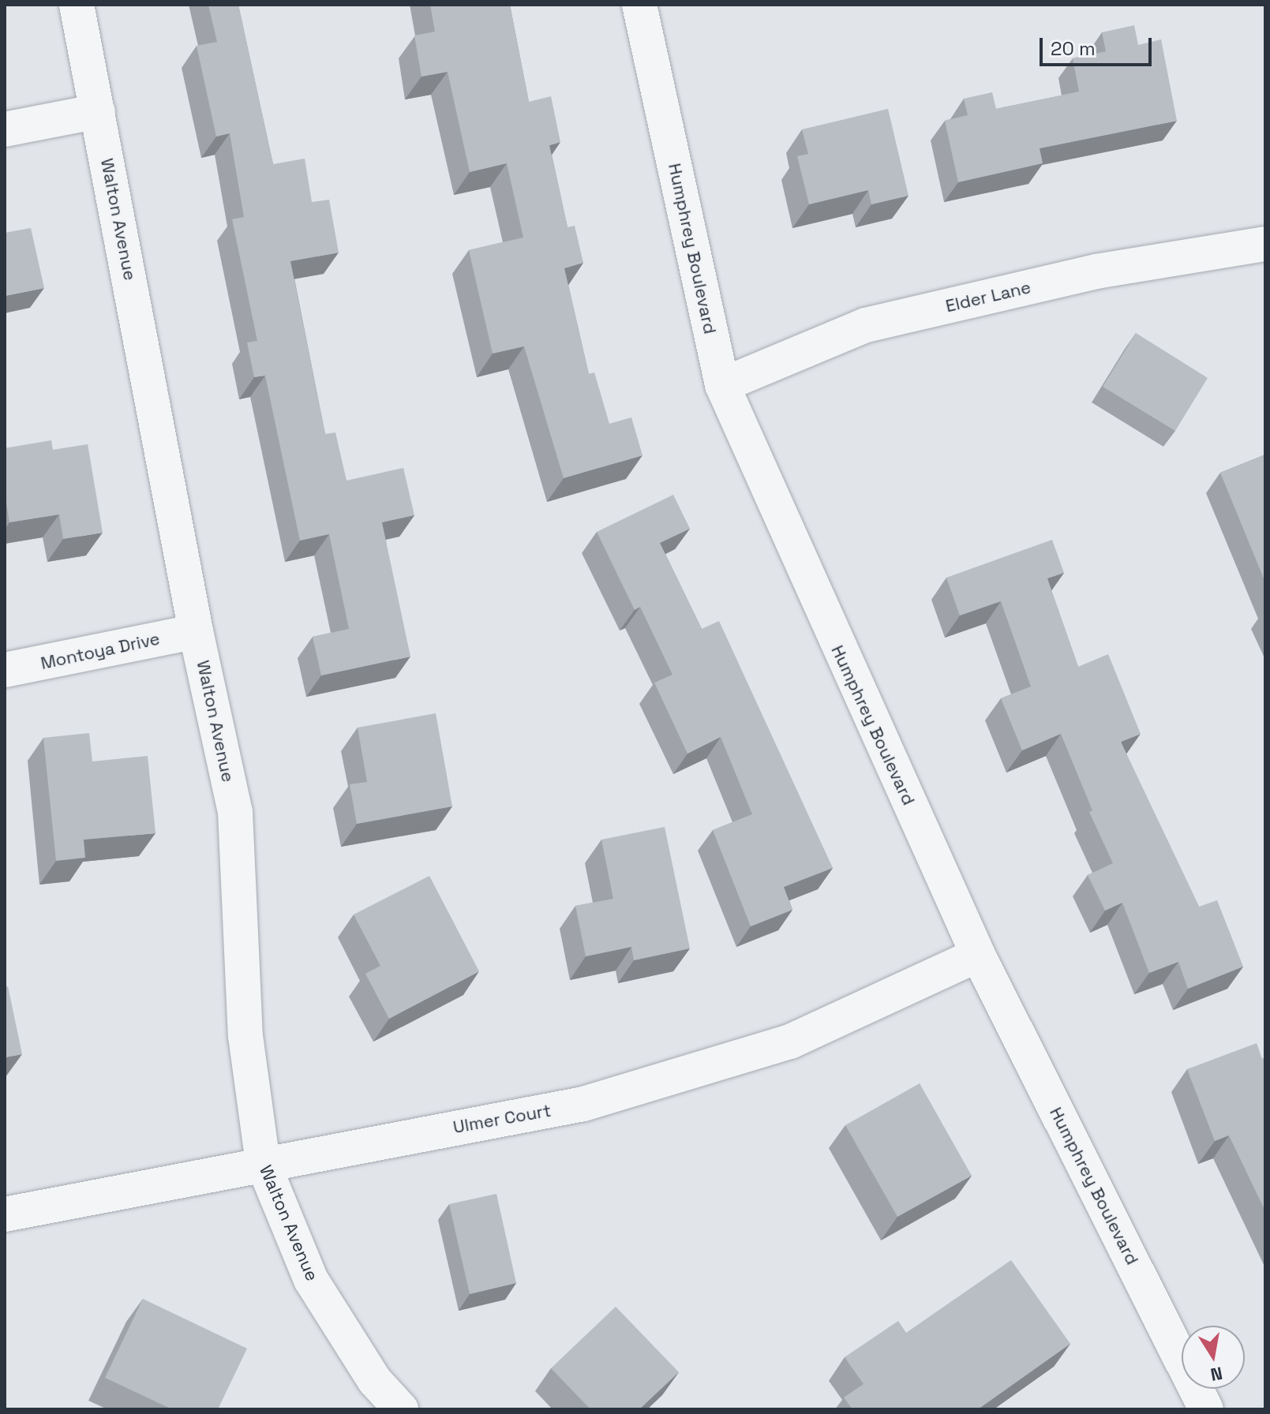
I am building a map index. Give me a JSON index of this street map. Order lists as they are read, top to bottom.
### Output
{
  "streets": {
    "street": [
      "Walton Avenue",
      "Humphrey Boulevard",
      "Elder Lane",
      "Montoya Drive",
      "Ulmer Court"
    ]
  },
  "crossings": [
    ["Walton Avenue", "Montoya Drive"],
    ["Walton Avenue", "Ulmer Court"],
    ["Humphrey Boulevard", "Elder Lane"],
    ["Humphrey Boulevard", "Ulmer Court"]
  ],
  "scale_bar": "20 m",
  "north": "bottom"
}
